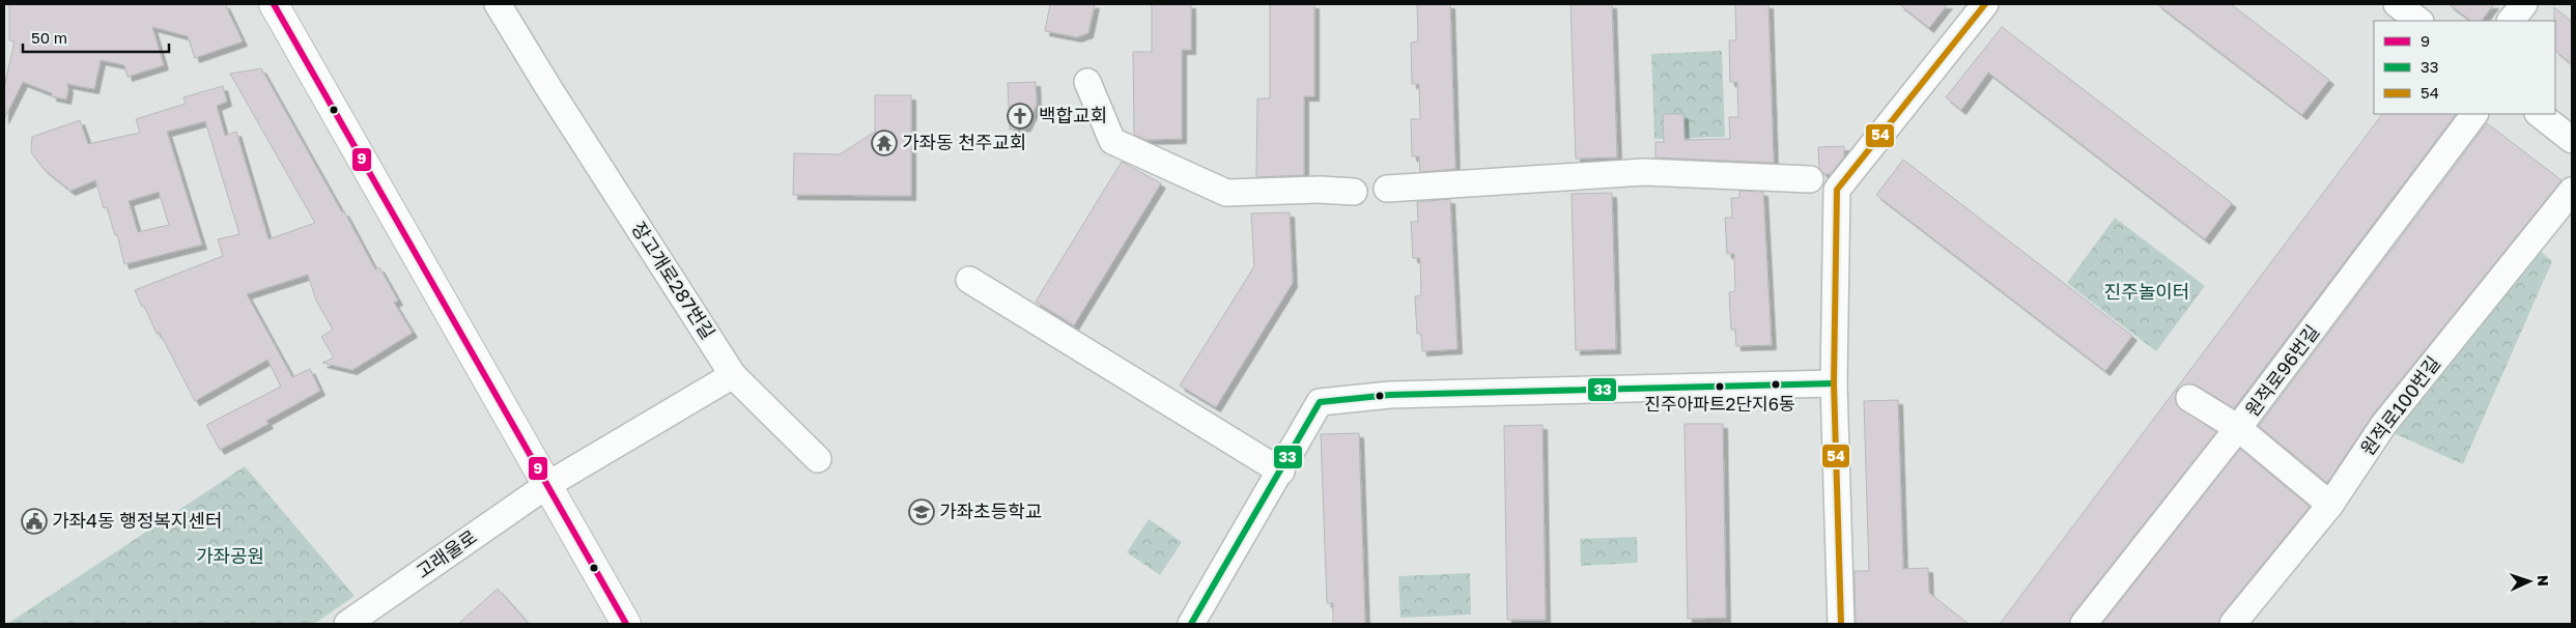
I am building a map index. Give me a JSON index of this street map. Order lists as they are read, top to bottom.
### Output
{
  "streets": {
    "street": [
      "장고개로287번길",
      "원적로96번길",
      "원적로100번길",
      "고래울로"
    ]
  },
  "parks": ["진주놀이터", "가좌공원"],
  "places": {
    "church": ["백합교회"],
    "temple": ["가좌동 천주교회"],
    "other": ["진주아파트2단지6동"],
    "school or university": ["가좌초등학교"],
    "public building": ["가좌4동 행정복지센터"]
  },
  "lines": ["transit line 9", "transit line 54", "transit line 33"],
  "legend": ["9", "33", "54"],
  "scale_bar": "50 m",
  "north": "right"
}
